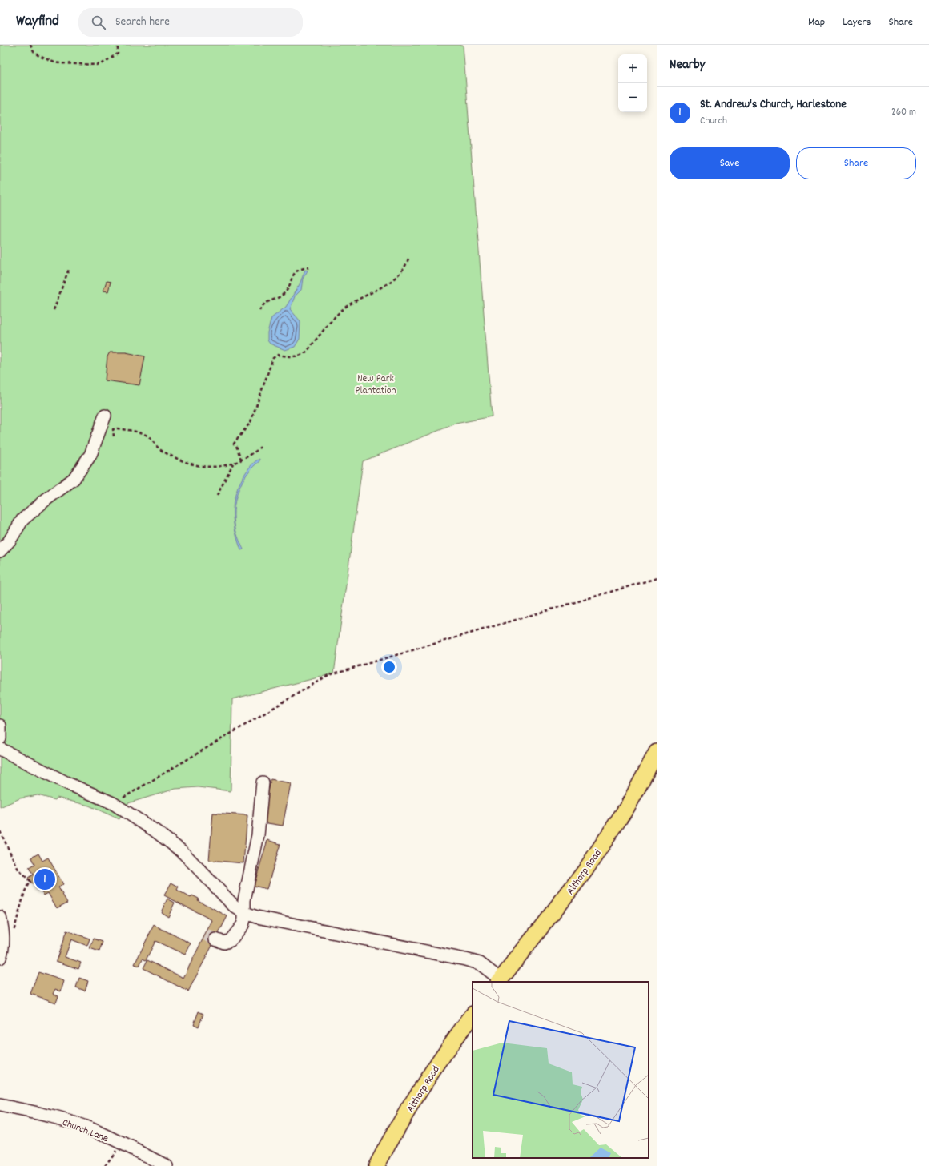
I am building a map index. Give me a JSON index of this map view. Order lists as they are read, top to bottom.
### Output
{
  "streets": {
    "main road": ["Althorp Road"],
    "street": ["Church Lane"]
  },
  "parks": ["New Park Plantation"],
  "page": {
    "header": "Wayfind",
    "search": "Search here",
    "nav": ["Map", "Layers", "Share"],
    "heading": "Nearby",
    "map_buttons": ["+", "−"],
    "list": [
      {
        "mark": "1",
        "name": "St. Andrew's Church, Harlestone",
        "note": "Church",
        "value": "260 m"
      }
    ],
    "buttons": ["Save", "Share"],
    "pins": "1"
  }
}
